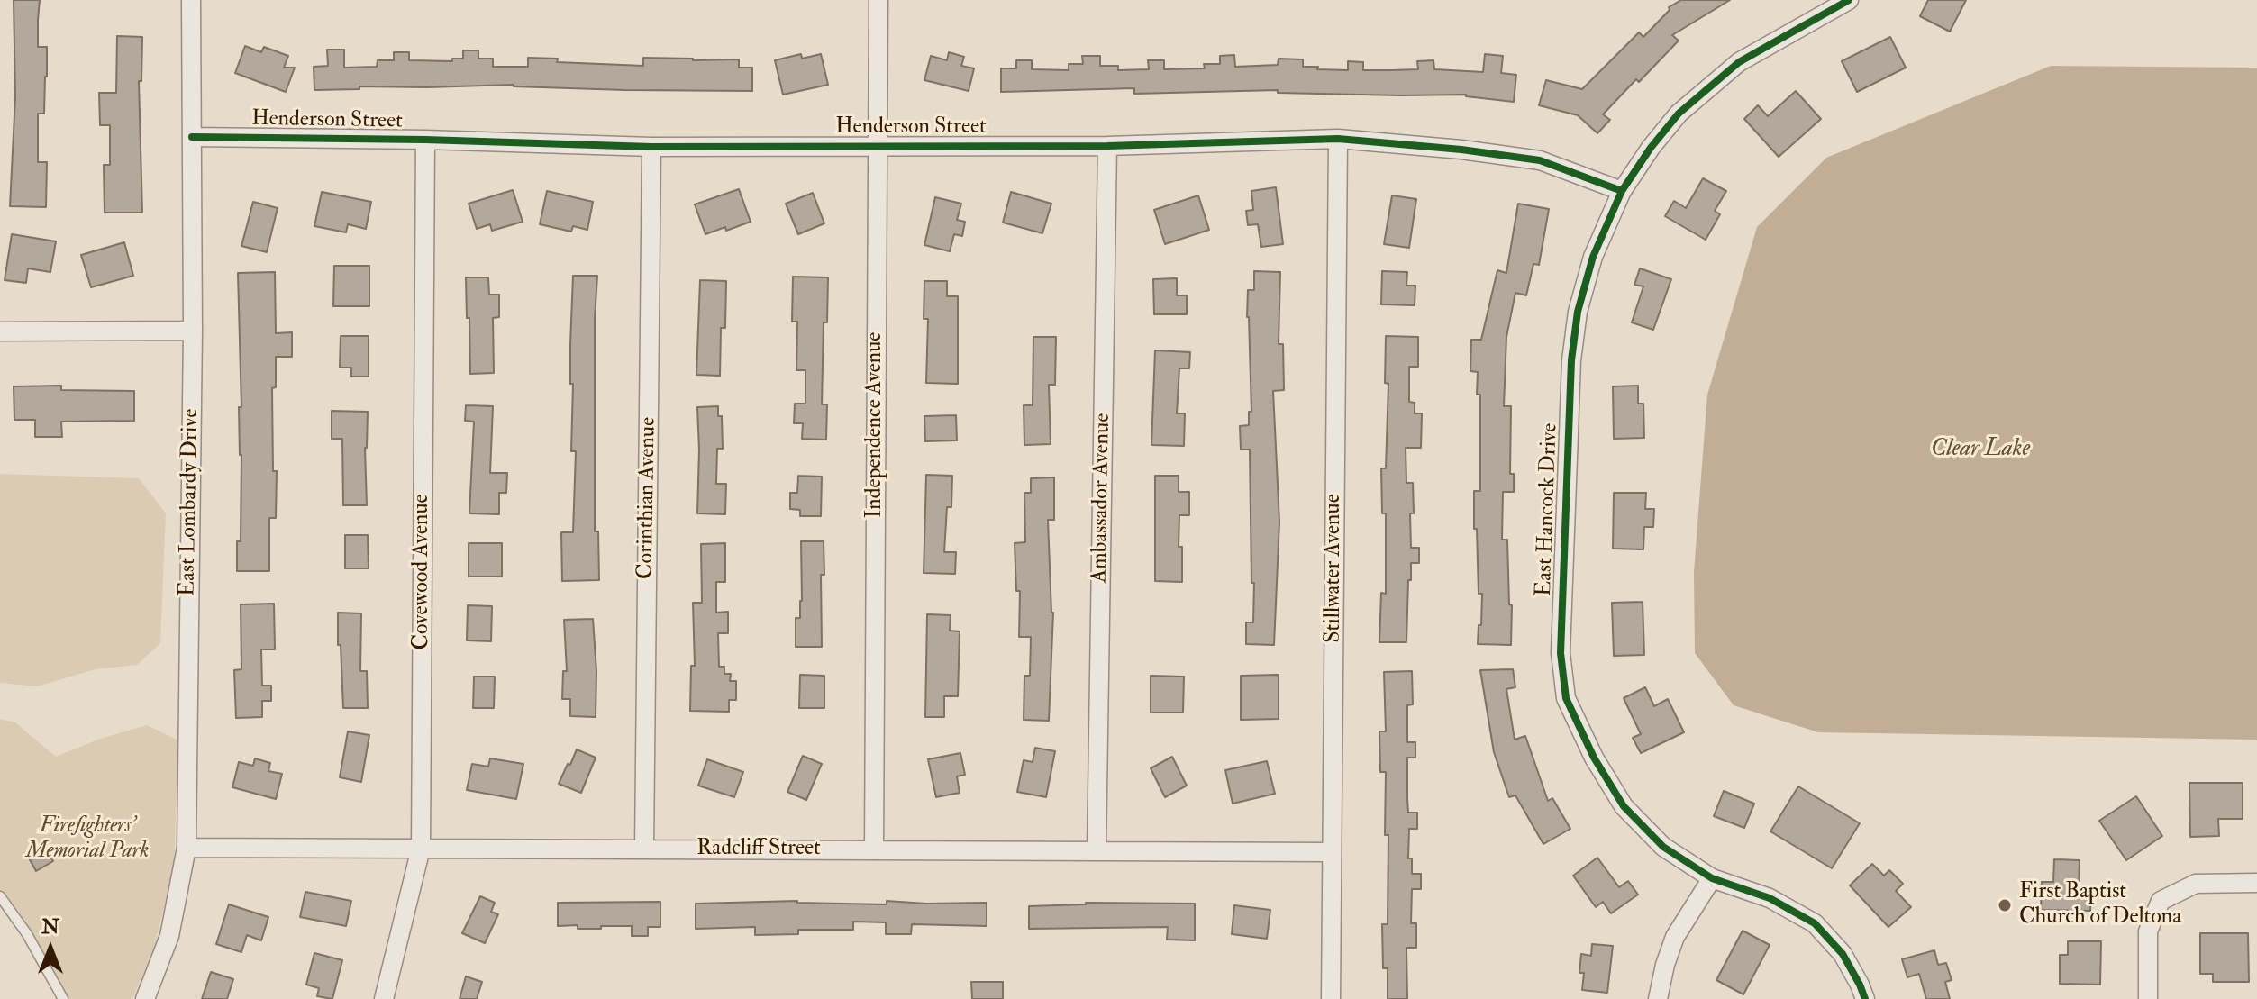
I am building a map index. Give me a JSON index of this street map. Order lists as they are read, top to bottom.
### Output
{
  "streets": {
    "street": [
      "Henderson Street",
      "Independence Avenue",
      "Corinthian Avenue",
      "Ambassador Avenue",
      "East Lombardy Drive",
      "East Hancock Drive",
      "Stillwater Avenue",
      "Covewood Avenue",
      "Radcliff Street"
    ]
  },
  "crossings": [
    ["Henderson Street", "Independence Avenue"],
    ["Henderson Street", "Corinthian Avenue"],
    ["Henderson Street", "Ambassador Avenue"],
    ["Henderson Street", "East Lombardy Drive"],
    ["Henderson Street", "East Hancock Drive"],
    ["Henderson Street", "Stillwater Avenue"],
    ["Henderson Street", "Covewood Avenue"],
    ["Independence Avenue", "Radcliff Street"],
    ["Corinthian Avenue", "Radcliff Street"],
    ["Ambassador Avenue", "Radcliff Street"],
    ["East Lombardy Drive", "Radcliff Street"],
    ["Stillwater Avenue", "Radcliff Street"],
    ["Covewood Avenue", "Radcliff Street"]
  ],
  "water": ["Clear Lake"],
  "parks": ["Firefighters' Memorial Park"],
  "places": ["First Baptist Church of Deltona"],
  "north": "top"
}
